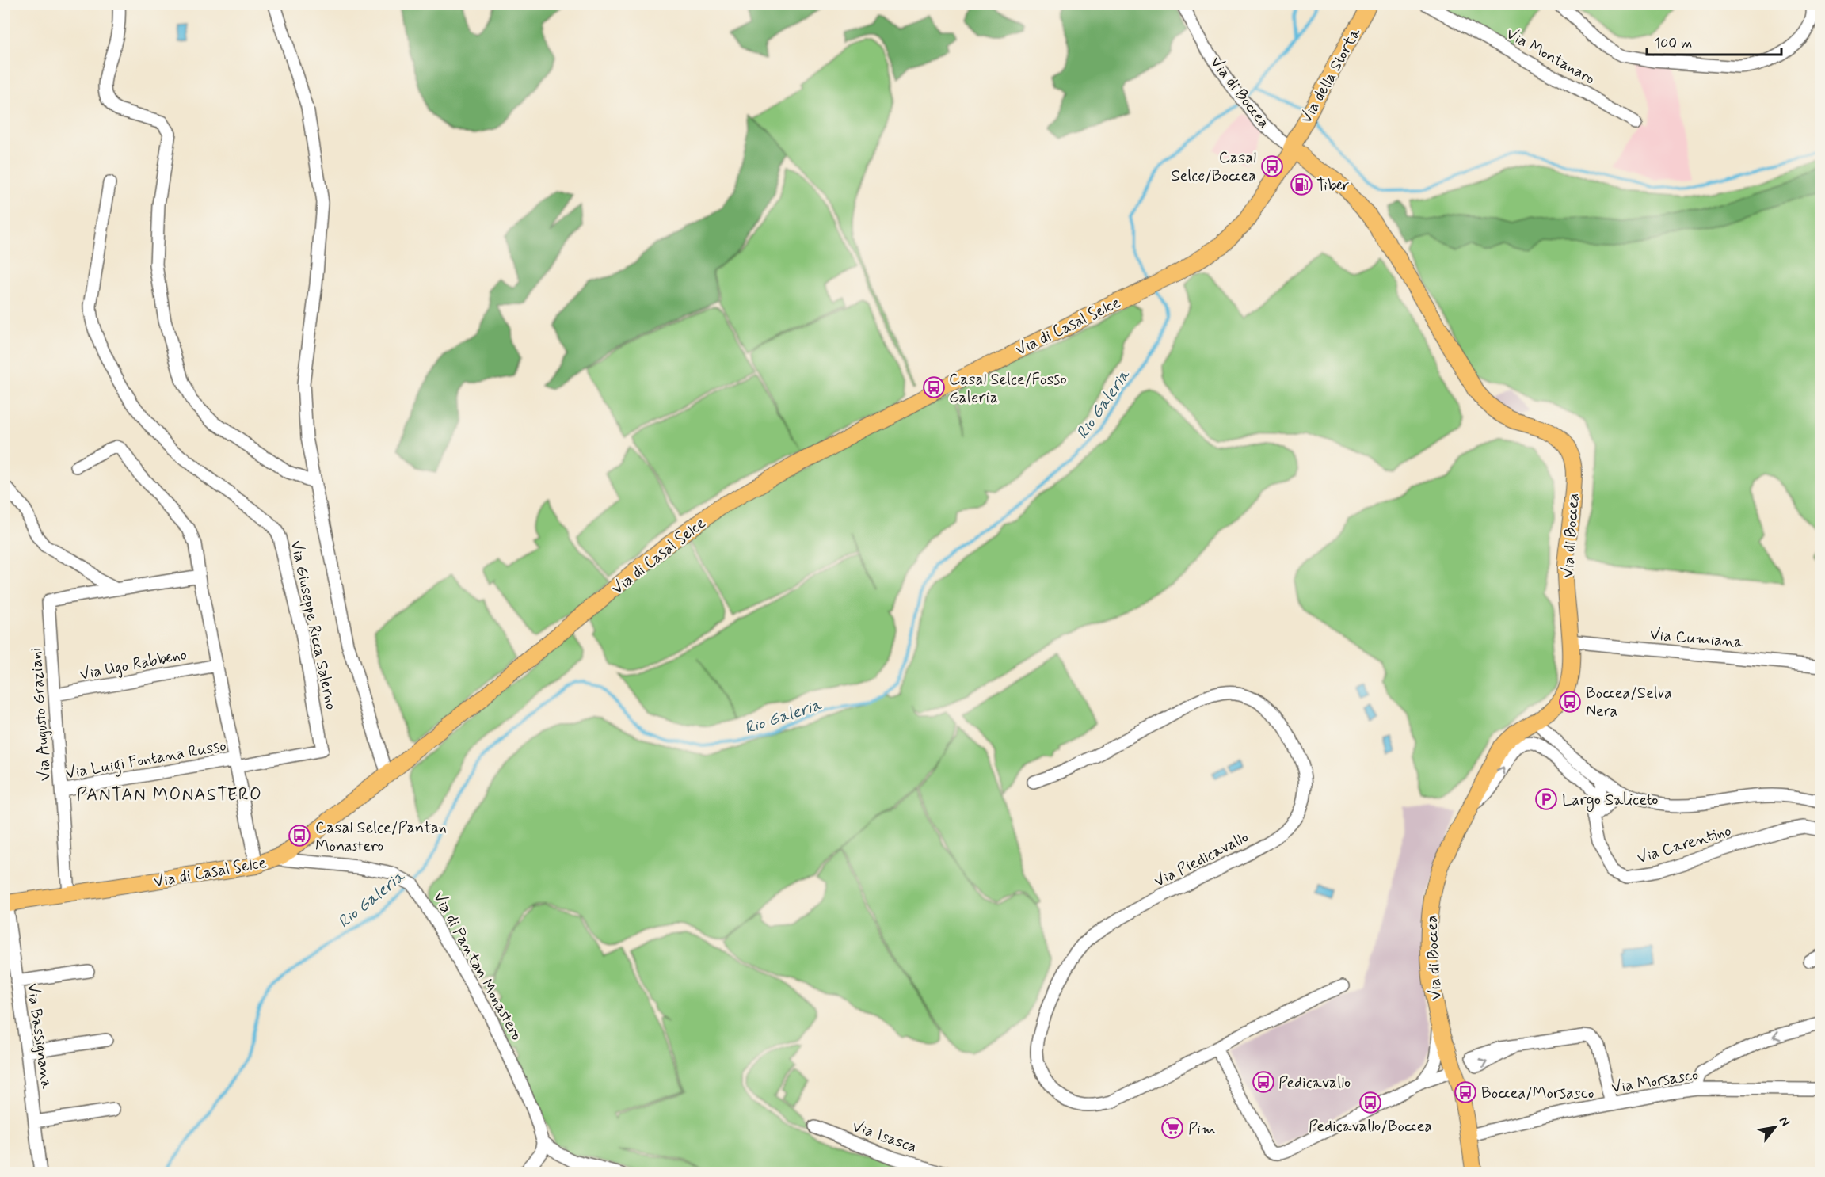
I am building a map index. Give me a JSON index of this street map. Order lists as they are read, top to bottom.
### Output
{
  "streets": {
    "main road": ["Via della Storta", "Via di Boccea", "Via di Casal Selce"],
    "street": [
      "Via Montanaro",
      "Via Giuseppe Ricca Salerno",
      "Via Cumiana",
      "Via Ugo Rabbeno",
      "Via Augusto Graziani",
      "Via Luigi Fontana Russo",
      "Via Carentino",
      "Via Piedicavallo",
      "Via di Pantan Monastero",
      "Via Bassignana",
      "Via Morsasco",
      "Via Isasca"
    ]
  },
  "crossings": [
    ["Via della Storta", "Via di Boccea"],
    ["Via della Storta", "Via di Casal Selce"],
    ["Via di Boccea", "Via di Casal Selce"],
    ["Via di Boccea", "Via Cumiana"],
    ["Via di Boccea", "Via Morsasco"],
    ["Via di Casal Selce", "Via Augusto Graziani"],
    ["Via di Casal Selce", "Via di Pantan Monastero"],
    ["Via di Casal Selce", "Via Bassignana"],
    ["Via Giuseppe Ricca Salerno", "Via Luigi Fontana Russo"],
    ["Via Ugo Rabbeno", "Via Augusto Graziani"],
    ["Via Augusto Graziani", "Via Luigi Fontana Russo"]
  ],
  "districts": ["PANTAN MONASTERO"],
  "water": ["Rio Galeria"],
  "places": {
    "bus stop": [
      "Casal Selce/Boccea",
      "Casal Selce/Fosso Galeria",
      "Boccea/Selva Nera",
      "Casal Selce/Pantan Monastero",
      "Pedicavallo",
      "Boccea/Morsasco",
      "Pedicavallo/Boccea"
    ],
    "fuel station": ["Tiber"],
    "parking": ["Largo Saliceto"],
    "supermarket": ["Pim"]
  },
  "scale_bar": "100 m",
  "north": "top right"
}
